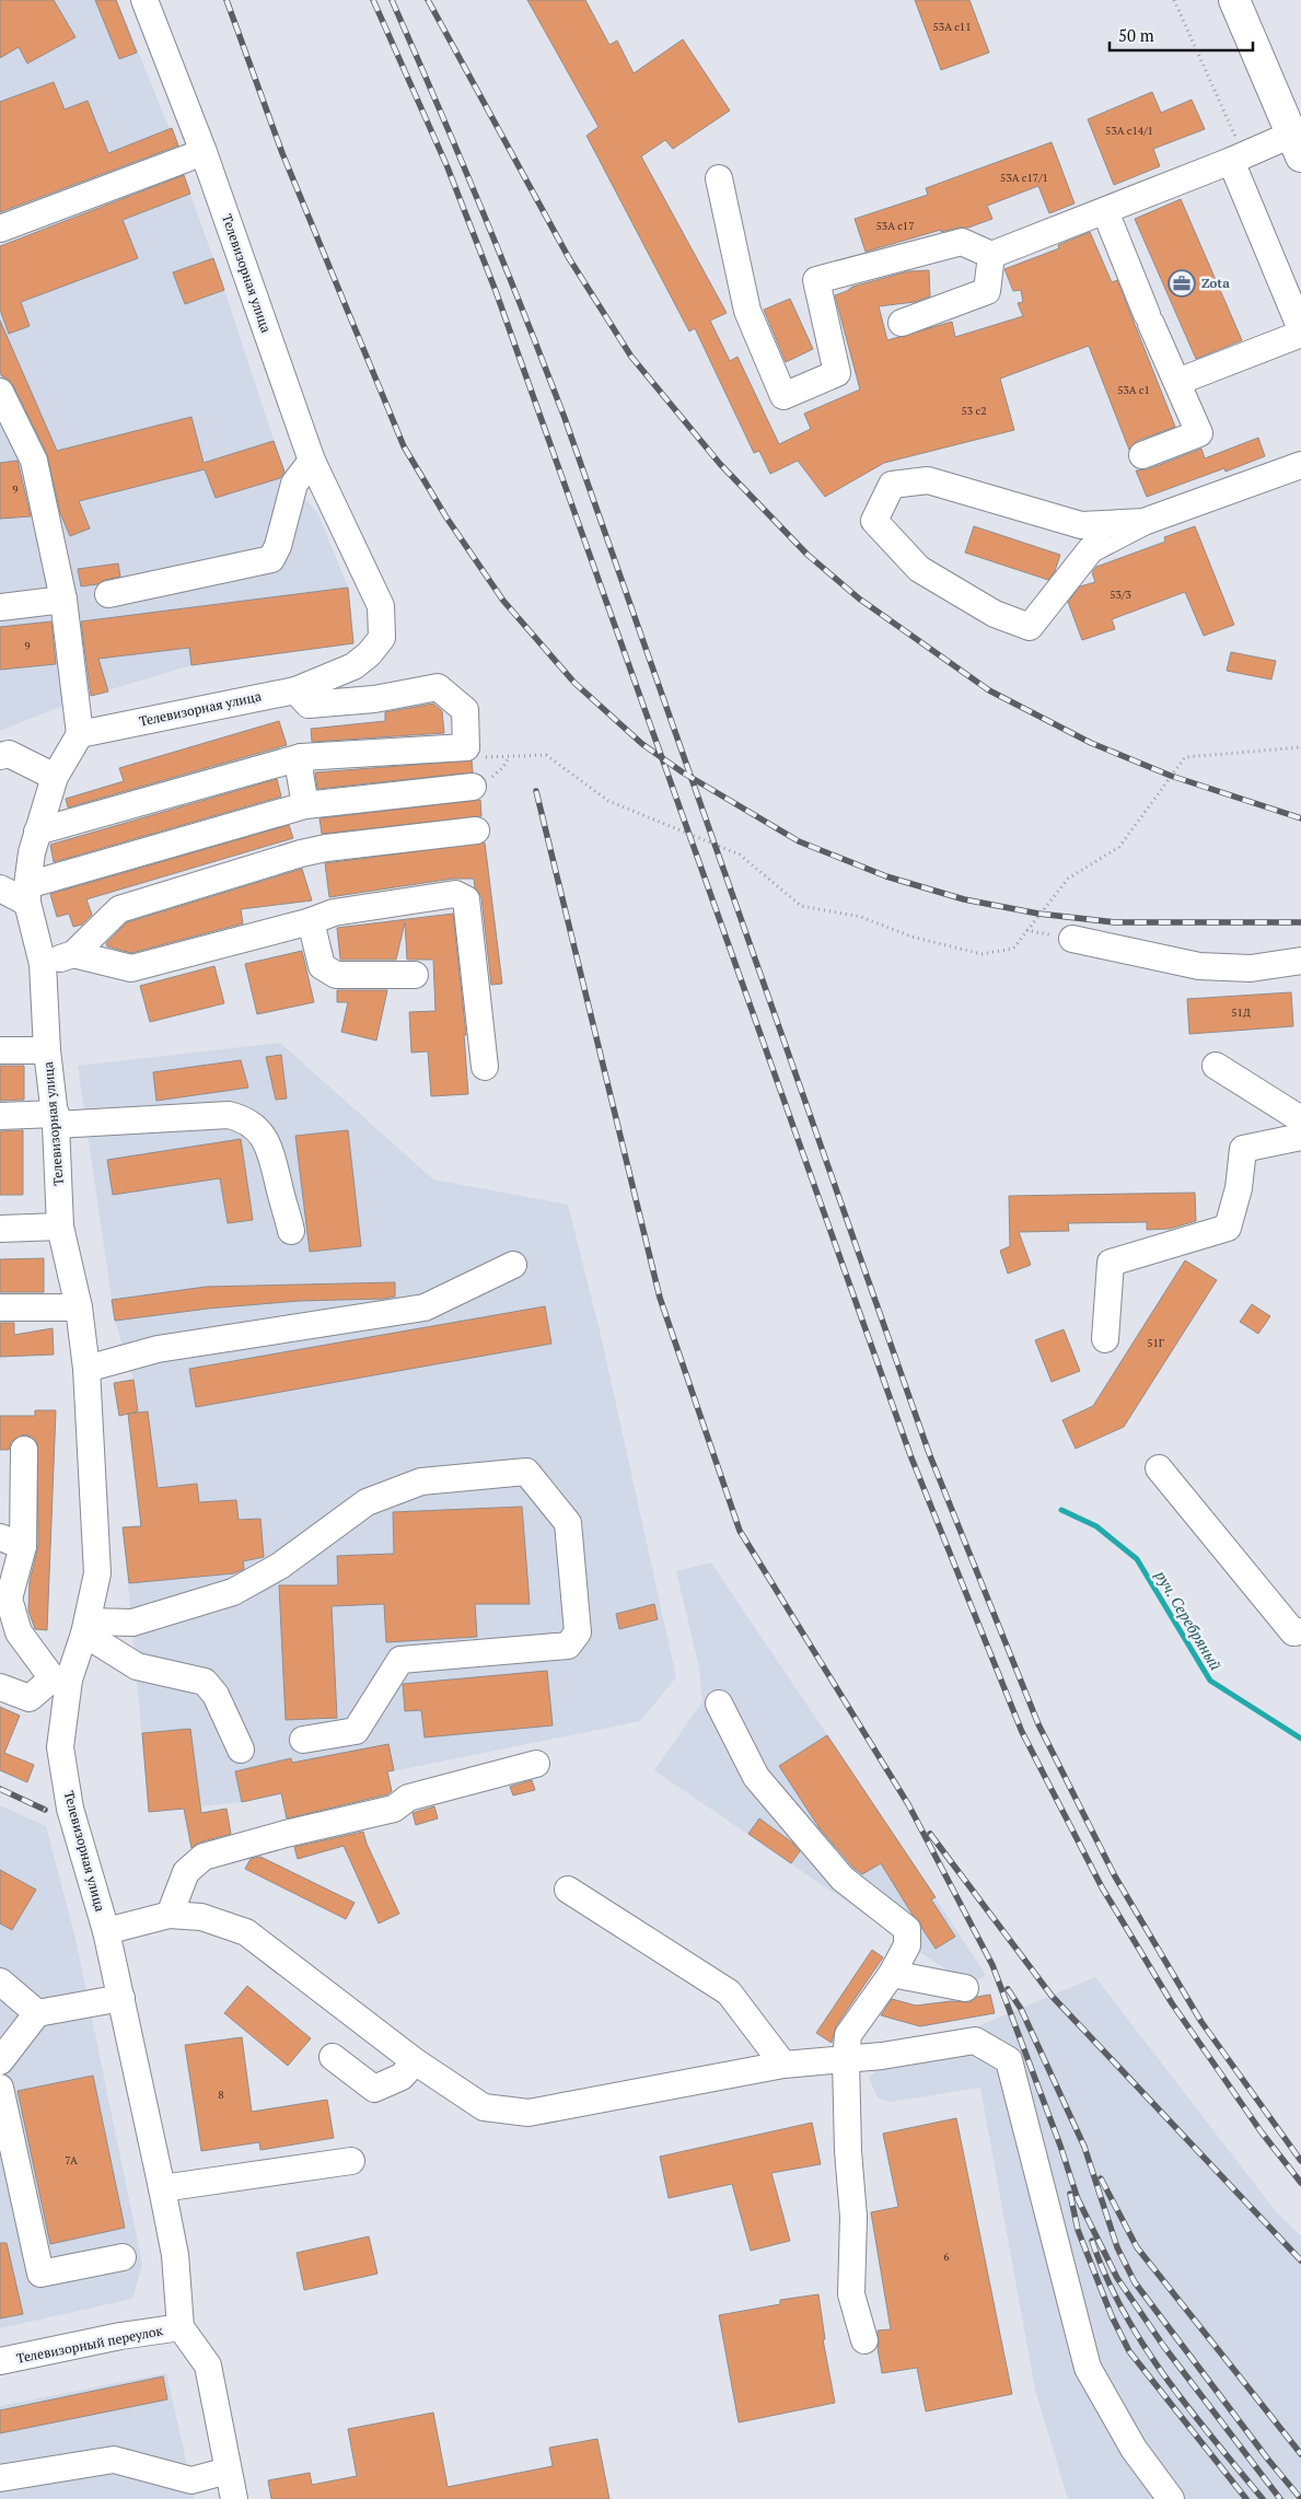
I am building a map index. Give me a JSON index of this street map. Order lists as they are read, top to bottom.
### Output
{
  "streets": {
    "street": ["Телевизорная улица", "Телевизорный переулок"]
  },
  "crossings": [
    ["Телевизорная улица", "Телевизорный переулок"]
  ],
  "water": ["руч. Серебряный"],
  "places": {
    "office": ["Zota"]
  },
  "house_numbers": [
    "53А с11",
    "53А с14/1",
    "53А с17/1",
    "53А с17",
    "53А с1",
    "53 с2",
    "9",
    "53/3",
    "9",
    "51Д",
    "51Г",
    "8",
    "7А",
    "6"
  ],
  "scale_bar": "50 m"
}
